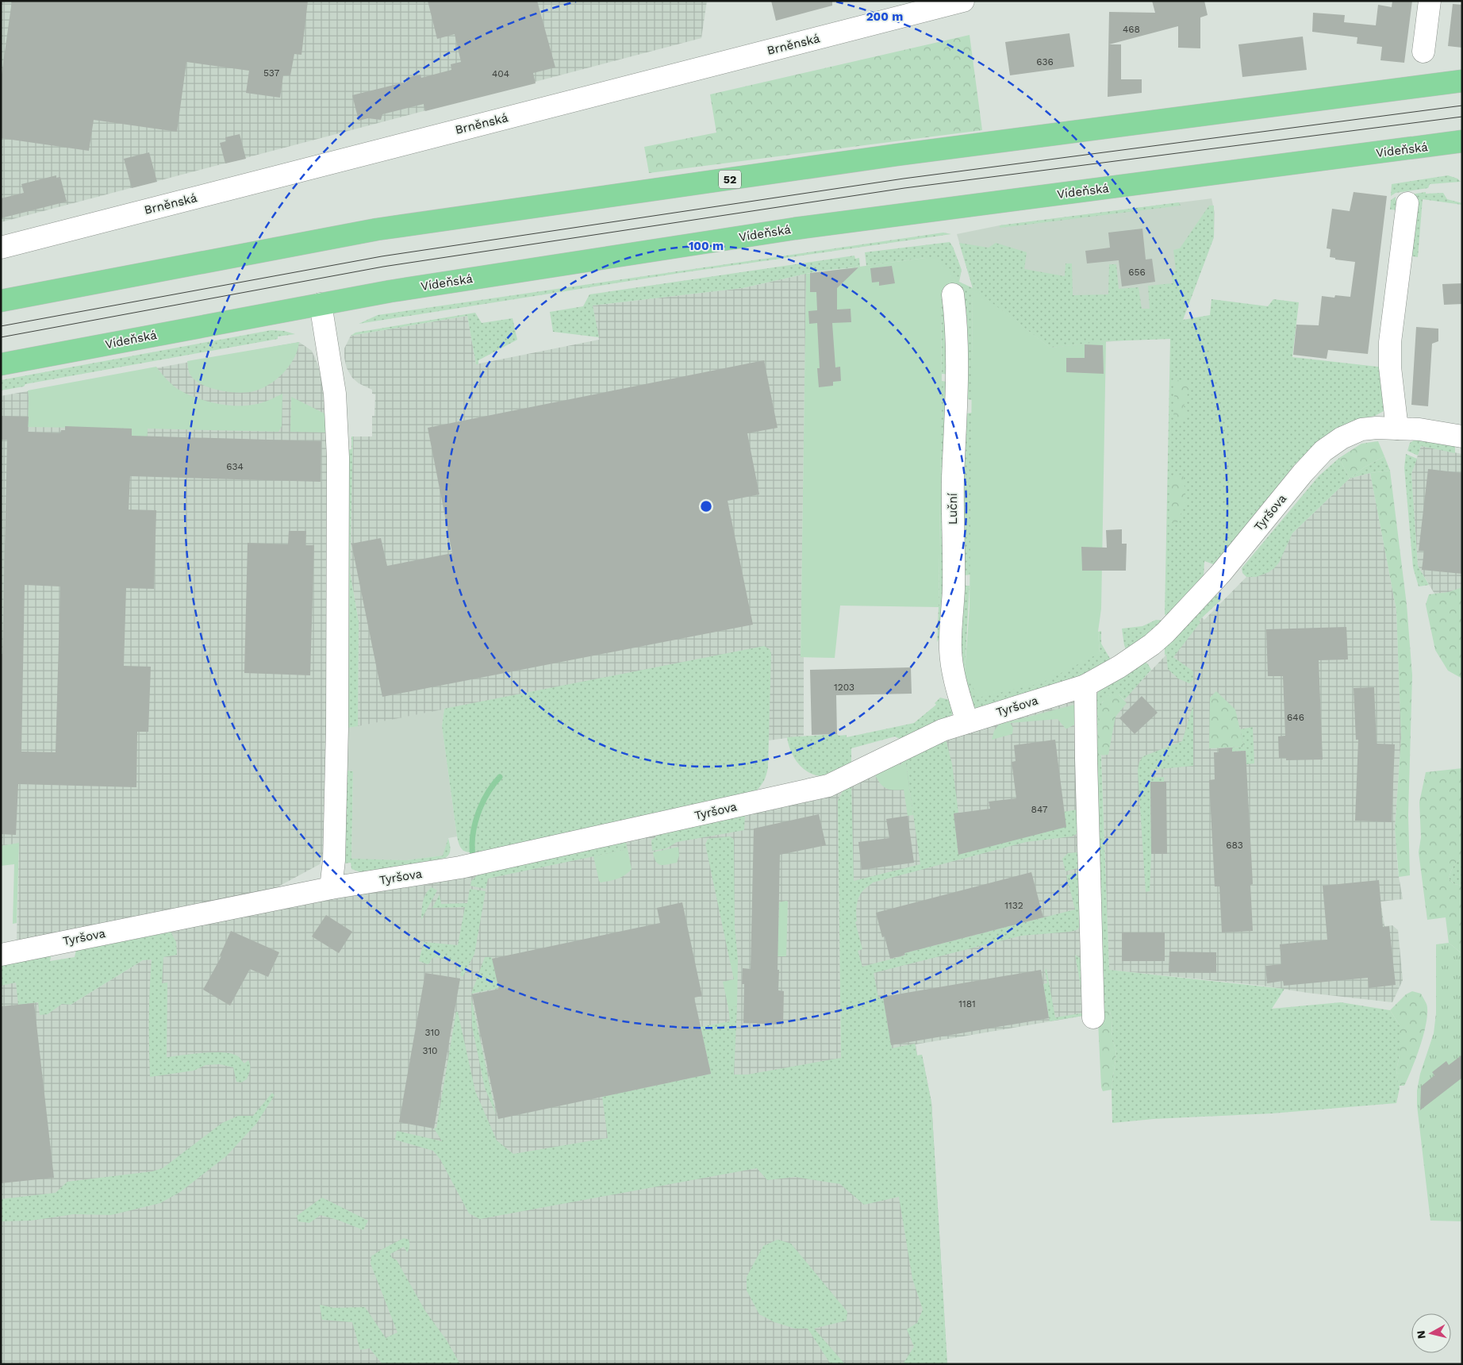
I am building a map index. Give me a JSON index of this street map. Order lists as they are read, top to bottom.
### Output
{
  "streets": {
    "highway": ["Vídeňská", "52"],
    "street": ["Brněnská", "Luční", "Tyršova"]
  },
  "crossings": [
    ["Luční", "Tyršova"]
  ],
  "house_numbers": [
    "468",
    "636",
    "537",
    "404",
    "656",
    "634",
    "1203",
    "646",
    "847",
    "683",
    "1132",
    "1181",
    "310",
    "310"
  ],
  "north": "left",
  "rings": ["200 m", "100 m"]
}
